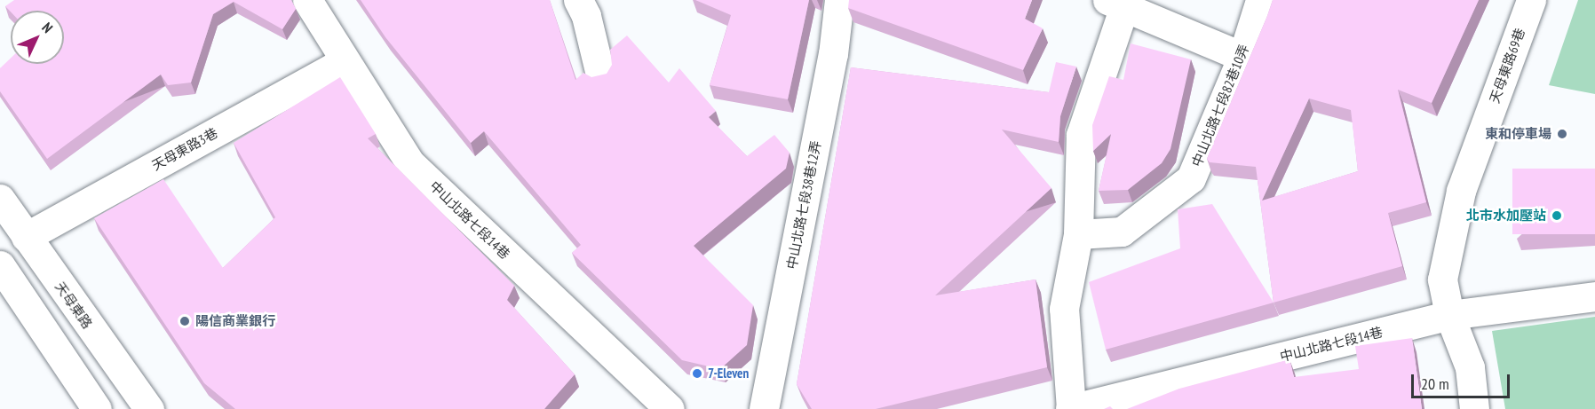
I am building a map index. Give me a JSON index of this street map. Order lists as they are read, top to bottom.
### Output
{
  "streets": {
    "street": [
      "天母東路69巷",
      "中山北路七段82巷10弄",
      "天母東路3巷",
      "中山北路七段38巷12弄",
      "中山北路七段14巷",
      "天母東路"
    ]
  },
  "crossings": [
    ["天母東路69巷", "中山北路七段14巷"],
    ["天母東路3巷", "中山北路七段14巷"],
    ["天母東路3巷", "天母東路"]
  ],
  "places": [
    "東和停車場",
    "北市水加壓站",
    "陽信商業銀行",
    "7-Eleven"
  ],
  "scale_bar": "20 m",
  "north": "top right"
}
